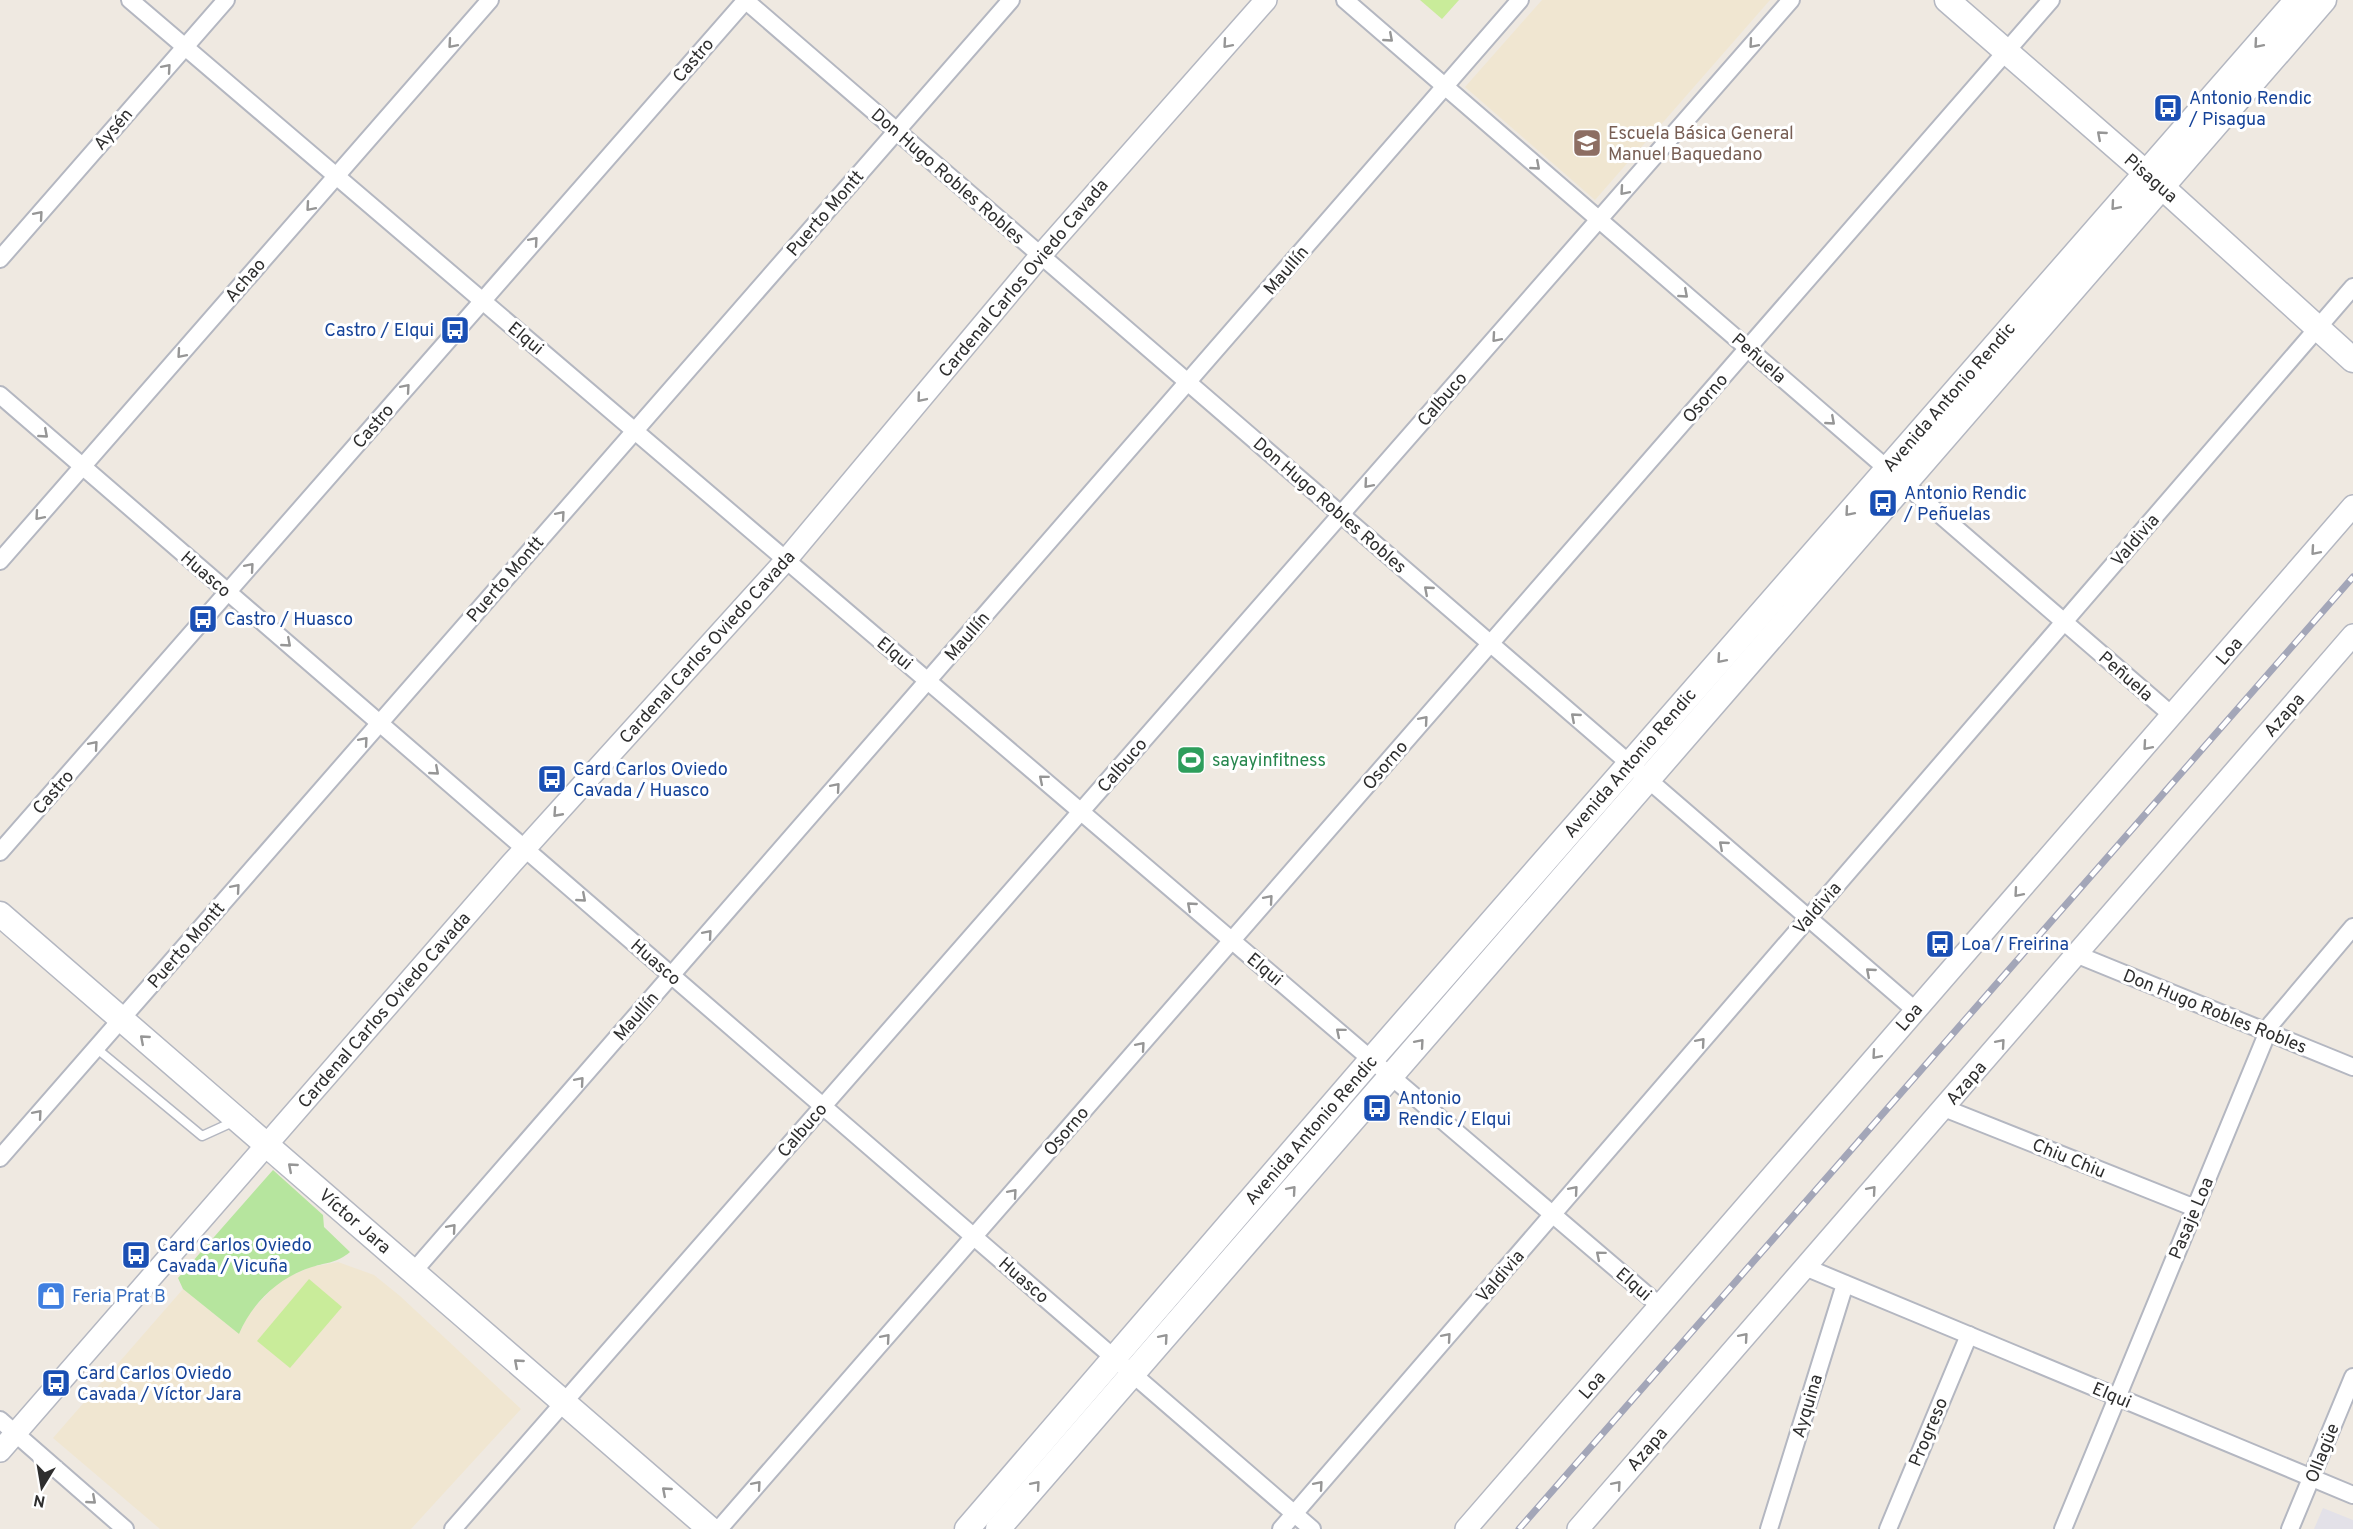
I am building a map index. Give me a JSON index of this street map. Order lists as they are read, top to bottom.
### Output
{
  "streets": {
    "main road": ["Pisagua", "Avenida Antonio Rendic", "Víctor Jara"],
    "street": [
      "Castro",
      "Aysén",
      "Don Hugo Robles Robles",
      "Puerto Montt",
      "Maullín",
      "Cardenal Carlos Oviedo Cavada",
      "Achao",
      "Elqui",
      "Peñuela",
      "Osorno",
      "Calbuco",
      "Valdivia",
      "Huasco",
      "Loa",
      "Azapa",
      "Chiu Chiu",
      "Pasaje Loa",
      "Ayquina",
      "Progreso",
      "Ollagüe"
    ]
  },
  "crossings": [
    ["Castro", "Don Hugo Robles Robles"],
    ["Castro", "Elqui"],
    ["Castro", "Huasco"],
    ["Aysén", "Elqui"],
    ["Don Hugo Robles Robles", "Puerto Montt"],
    ["Don Hugo Robles Robles", "Maullín"],
    ["Don Hugo Robles Robles", "Cardenal Carlos Oviedo Cavada"],
    ["Don Hugo Robles Robles", "Avenida Antonio Rendic"],
    ["Don Hugo Robles Robles", "Osorno"],
    ["Don Hugo Robles Robles", "Calbuco"],
    ["Don Hugo Robles Robles", "Valdivia"],
    ["Don Hugo Robles Robles", "Loa"],
    ["Don Hugo Robles Robles", "Azapa"],
    ["Don Hugo Robles Robles", "Pasaje Loa"],
    ["Pisagua", "Avenida Antonio Rendic"],
    ["Pisagua", "Osorno"],
    ["Pisagua", "Valdivia"],
    ["Puerto Montt", "Elqui"],
    ["Puerto Montt", "Huasco"],
    ["Puerto Montt", "Víctor Jara"],
    ["Maullín", "Elqui"],
    ["Maullín", "Peñuela"],
    ["Maullín", "Huasco"],
    ["Maullín", "Víctor Jara"],
    ["Cardenal Carlos Oviedo Cavada", "Elqui"],
    ["Cardenal Carlos Oviedo Cavada", "Huasco"],
    ["Cardenal Carlos Oviedo Cavada", "Víctor Jara"],
    ["Achao", "Elqui"],
    ["Achao", "Huasco"],
    ["Elqui", "Avenida Antonio Rendic"],
    ["Elqui", "Osorno"],
    ["Elqui", "Calbuco"],
    ["Elqui", "Valdivia"],
    ["Elqui", "Loa"],
    ["Elqui", "Azapa"],
    ["Elqui", "Pasaje Loa"],
    ["Elqui", "Ayquina"],
    ["Elqui", "Progreso"],
    ["Elqui", "Ollagüe"],
    ["Peñuela", "Avenida Antonio Rendic"],
    ["Peñuela", "Osorno"],
    ["Peñuela", "Calbuco"],
    ["Peñuela", "Valdivia"],
    ["Peñuela", "Loa"],
    ["Avenida Antonio Rendic", "Huasco"],
    ["Osorno", "Huasco"],
    ["Calbuco", "Huasco"],
    ["Calbuco", "Víctor Jara"],
    ["Valdivia", "Huasco"],
    ["Azapa", "Chiu Chiu"],
    ["Chiu Chiu", "Pasaje Loa"]
  ],
  "one_way": [
    "Castro",
    "Aysén",
    "Don Hugo Robles Robles",
    "Pisagua",
    "Puerto Montt",
    "Maullín",
    "Cardenal Carlos Oviedo Cavada",
    "Achao",
    "Peñuela",
    "Osorno",
    "Valdivia",
    "Huasco",
    "Loa",
    "Azapa",
    "Víctor Jara"
  ],
  "places": {
    "bus stop": [
      "Antonio Rendic / Pisagua",
      "Castro / Elqui",
      "Antonio Rendic / Peñuelas",
      "Castro / Huasco",
      "Card Carlos Oviedo Cavada / Huasco",
      "Loa / Freirina",
      "Antonio Rendic / Elqui",
      "Card Carlos Oviedo Cavada / Vicuña",
      "Card Carlos Oviedo Cavada / Víctor Jara"
    ],
    "school or university": ["Escuela Básica General Manuel Baquedano"],
    "sports": ["sayayinfitness"],
    "shop": ["Feria Prat B"]
  },
  "north": "bottom"
}
